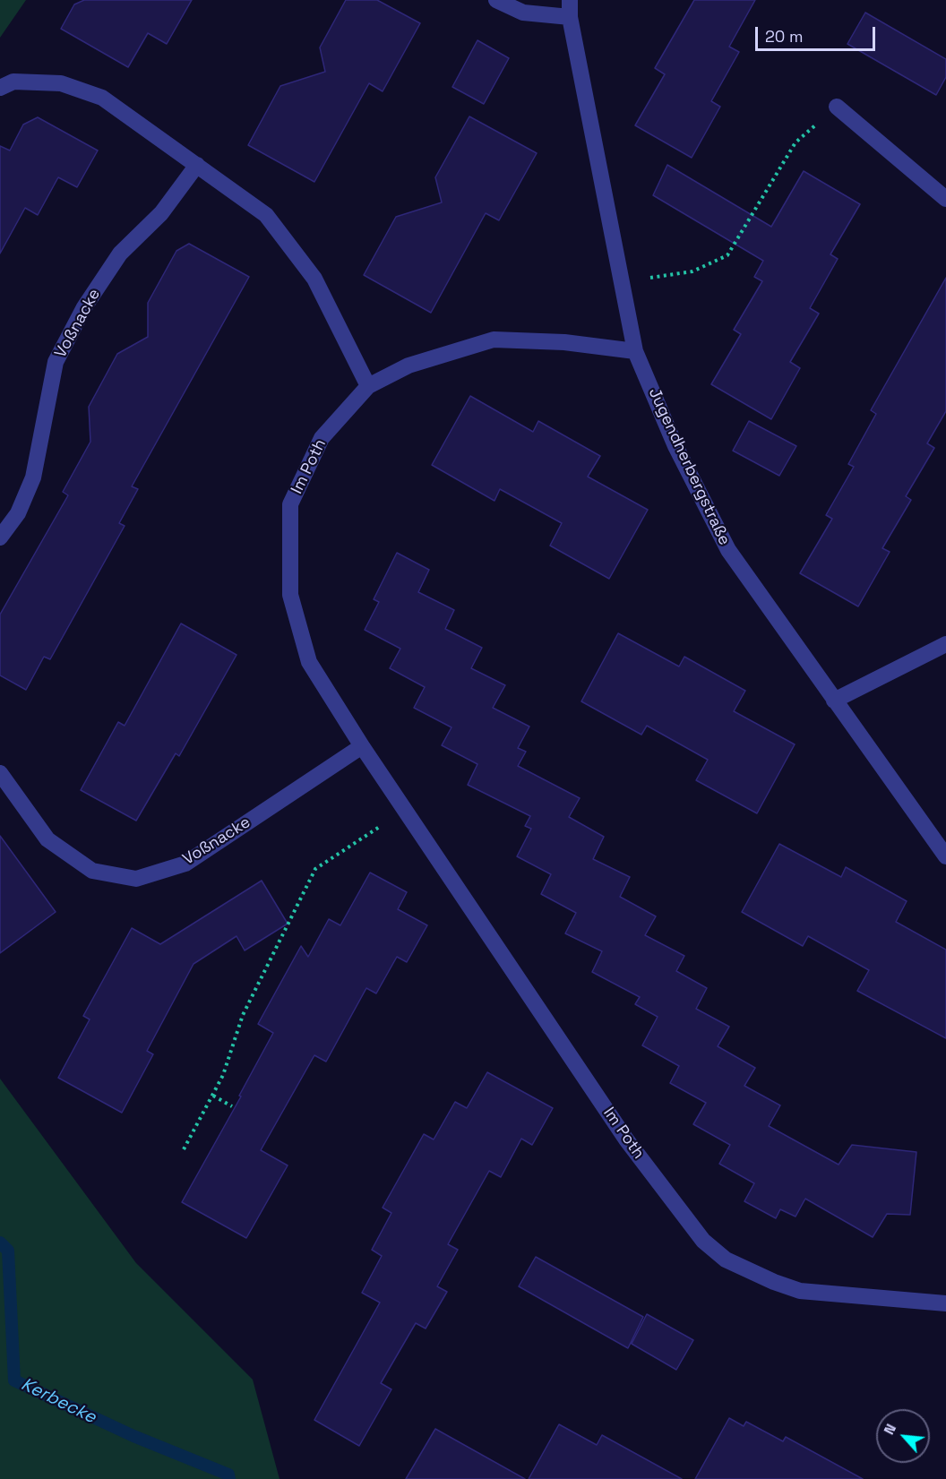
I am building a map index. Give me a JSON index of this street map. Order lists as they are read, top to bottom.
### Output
{
  "streets": {
    "street": ["Voßnacke", "Im Poth", "Jugendherbergstraße"]
  },
  "crossings": [
    ["Voßnacke", "Im Poth"],
    ["Im Poth", "Jugendherbergstraße"]
  ],
  "water": ["Kerbecke"],
  "scale_bar": "20 m",
  "north": "top left"
}
